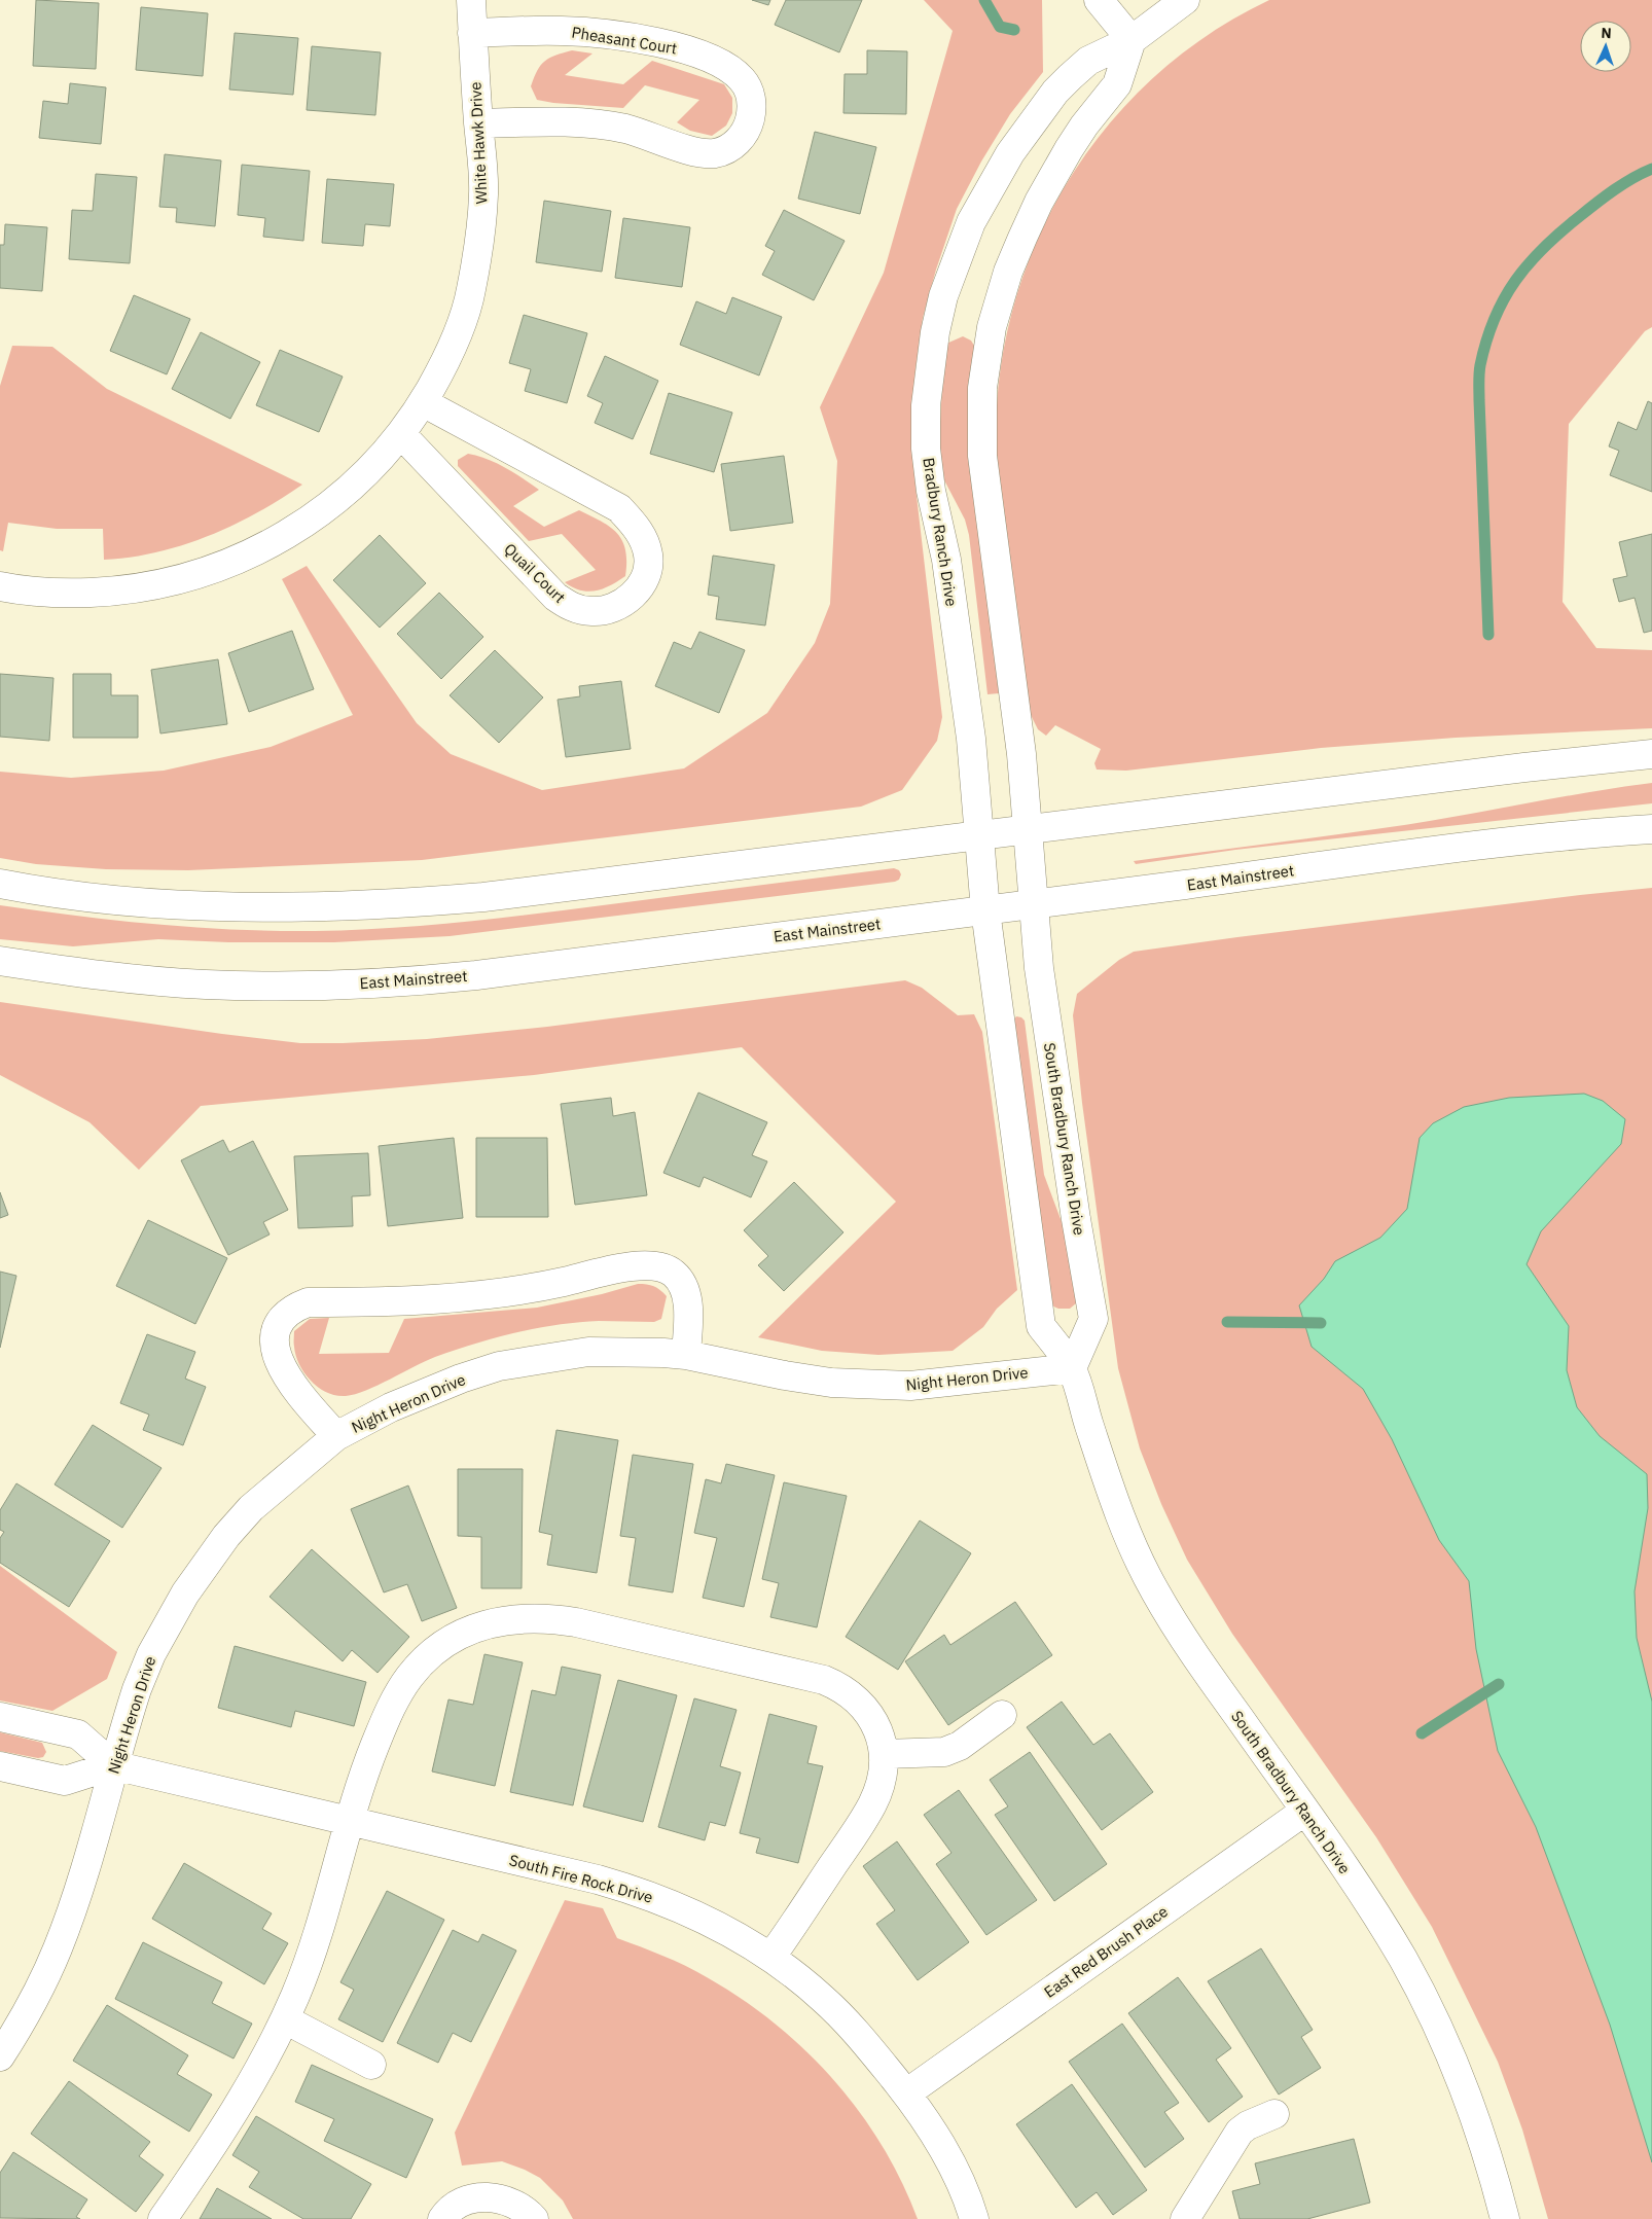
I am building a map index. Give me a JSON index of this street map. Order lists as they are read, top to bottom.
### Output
{
  "streets": {
    "street": [
      "Pheasant Court",
      "White Hawk Drive",
      "Bradbury Ranch Drive",
      "Quail Court",
      "East Mainstreet",
      "South Bradbury Ranch Drive",
      "Night Heron Drive",
      "South Fire Rock Drive",
      "East Red Brush Place"
    ]
  },
  "crossings": [
    ["Pheasant Court", "White Hawk Drive"],
    ["White Hawk Drive", "Quail Court"],
    ["Bradbury Ranch Drive", "East Mainstreet"],
    ["Bradbury Ranch Drive", "South Bradbury Ranch Drive"],
    ["East Mainstreet", "South Bradbury Ranch Drive"],
    ["South Bradbury Ranch Drive", "Night Heron Drive"],
    ["South Bradbury Ranch Drive", "East Red Brush Place"],
    ["Night Heron Drive", "South Fire Rock Drive"],
    ["South Fire Rock Drive", "East Red Brush Place"]
  ],
  "north": "top"
}
